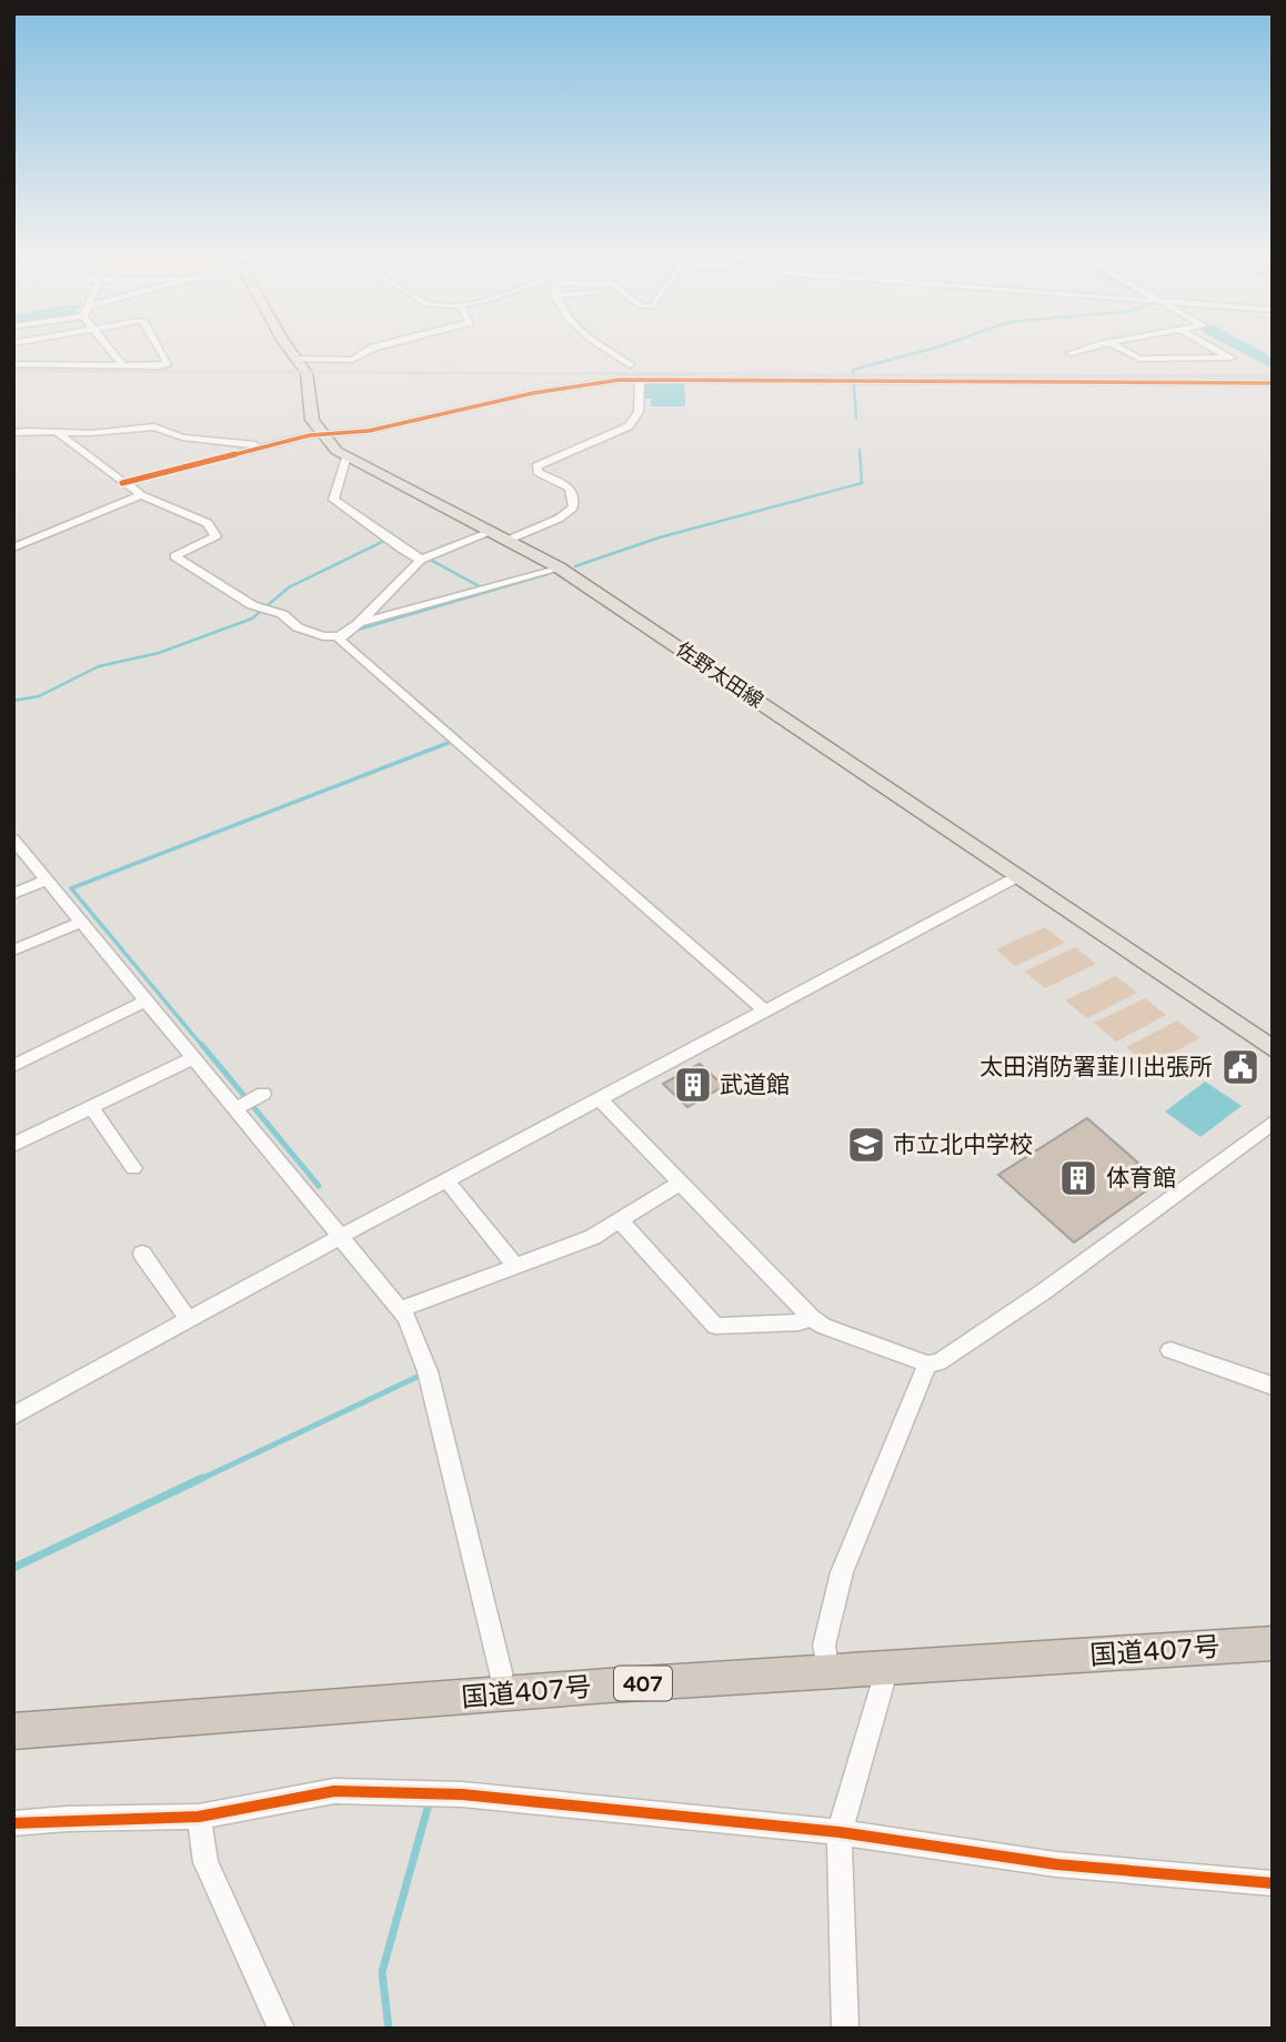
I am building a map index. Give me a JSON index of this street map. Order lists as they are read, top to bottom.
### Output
{
  "streets": {
    "highway": ["国道407号", "407"],
    "main road": ["佐野太田線"]
  },
  "places": {
    "public building": ["太田消防署韮川出張所"],
    "building": ["武道館", "体育館"],
    "school or university": ["市立北中学校"]
  }
}
